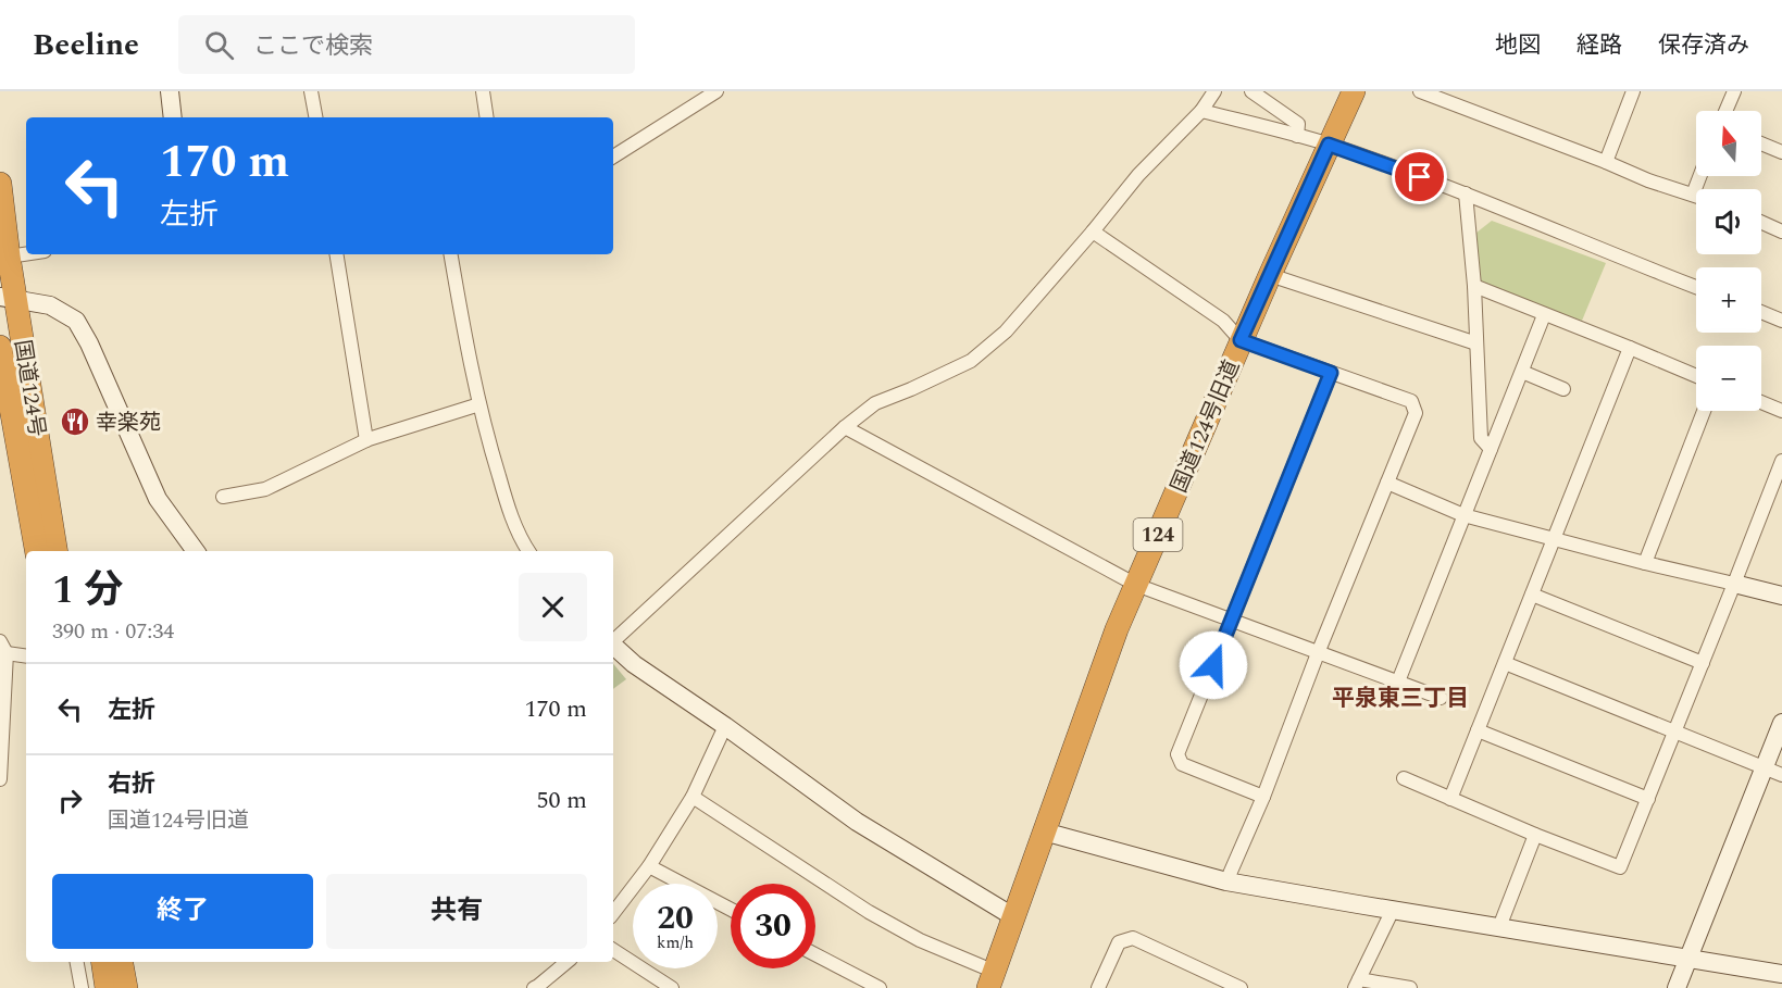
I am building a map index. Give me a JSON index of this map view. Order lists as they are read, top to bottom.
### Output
{
  "streets": {
    "highway": ["国道124号", "国道124号旧道", "124"]
  },
  "districts": ["平泉東三丁目"],
  "places": {
    "restaurant": ["幸楽苑"]
  },
  "north": "top",
  "page": {
    "header": "Beeline",
    "search": "ここで検索",
    "nav": ["地図", "経路", "保存済み"],
    "map_buttons": ["+", "−"],
    "turn": ["170 m", "左折"],
    "heading": ["1 分", "390 m · 07:34"],
    "list": [
      {
        "name": "左折",
        "value": "170 m"
      },
      {
        "name": "右折",
        "note": "国道124号旧道",
        "value": "50 m"
      }
    ],
    "buttons": ["終了", "共有"],
    "speed": "20 km/h",
    "limit": "30"
  }
}
